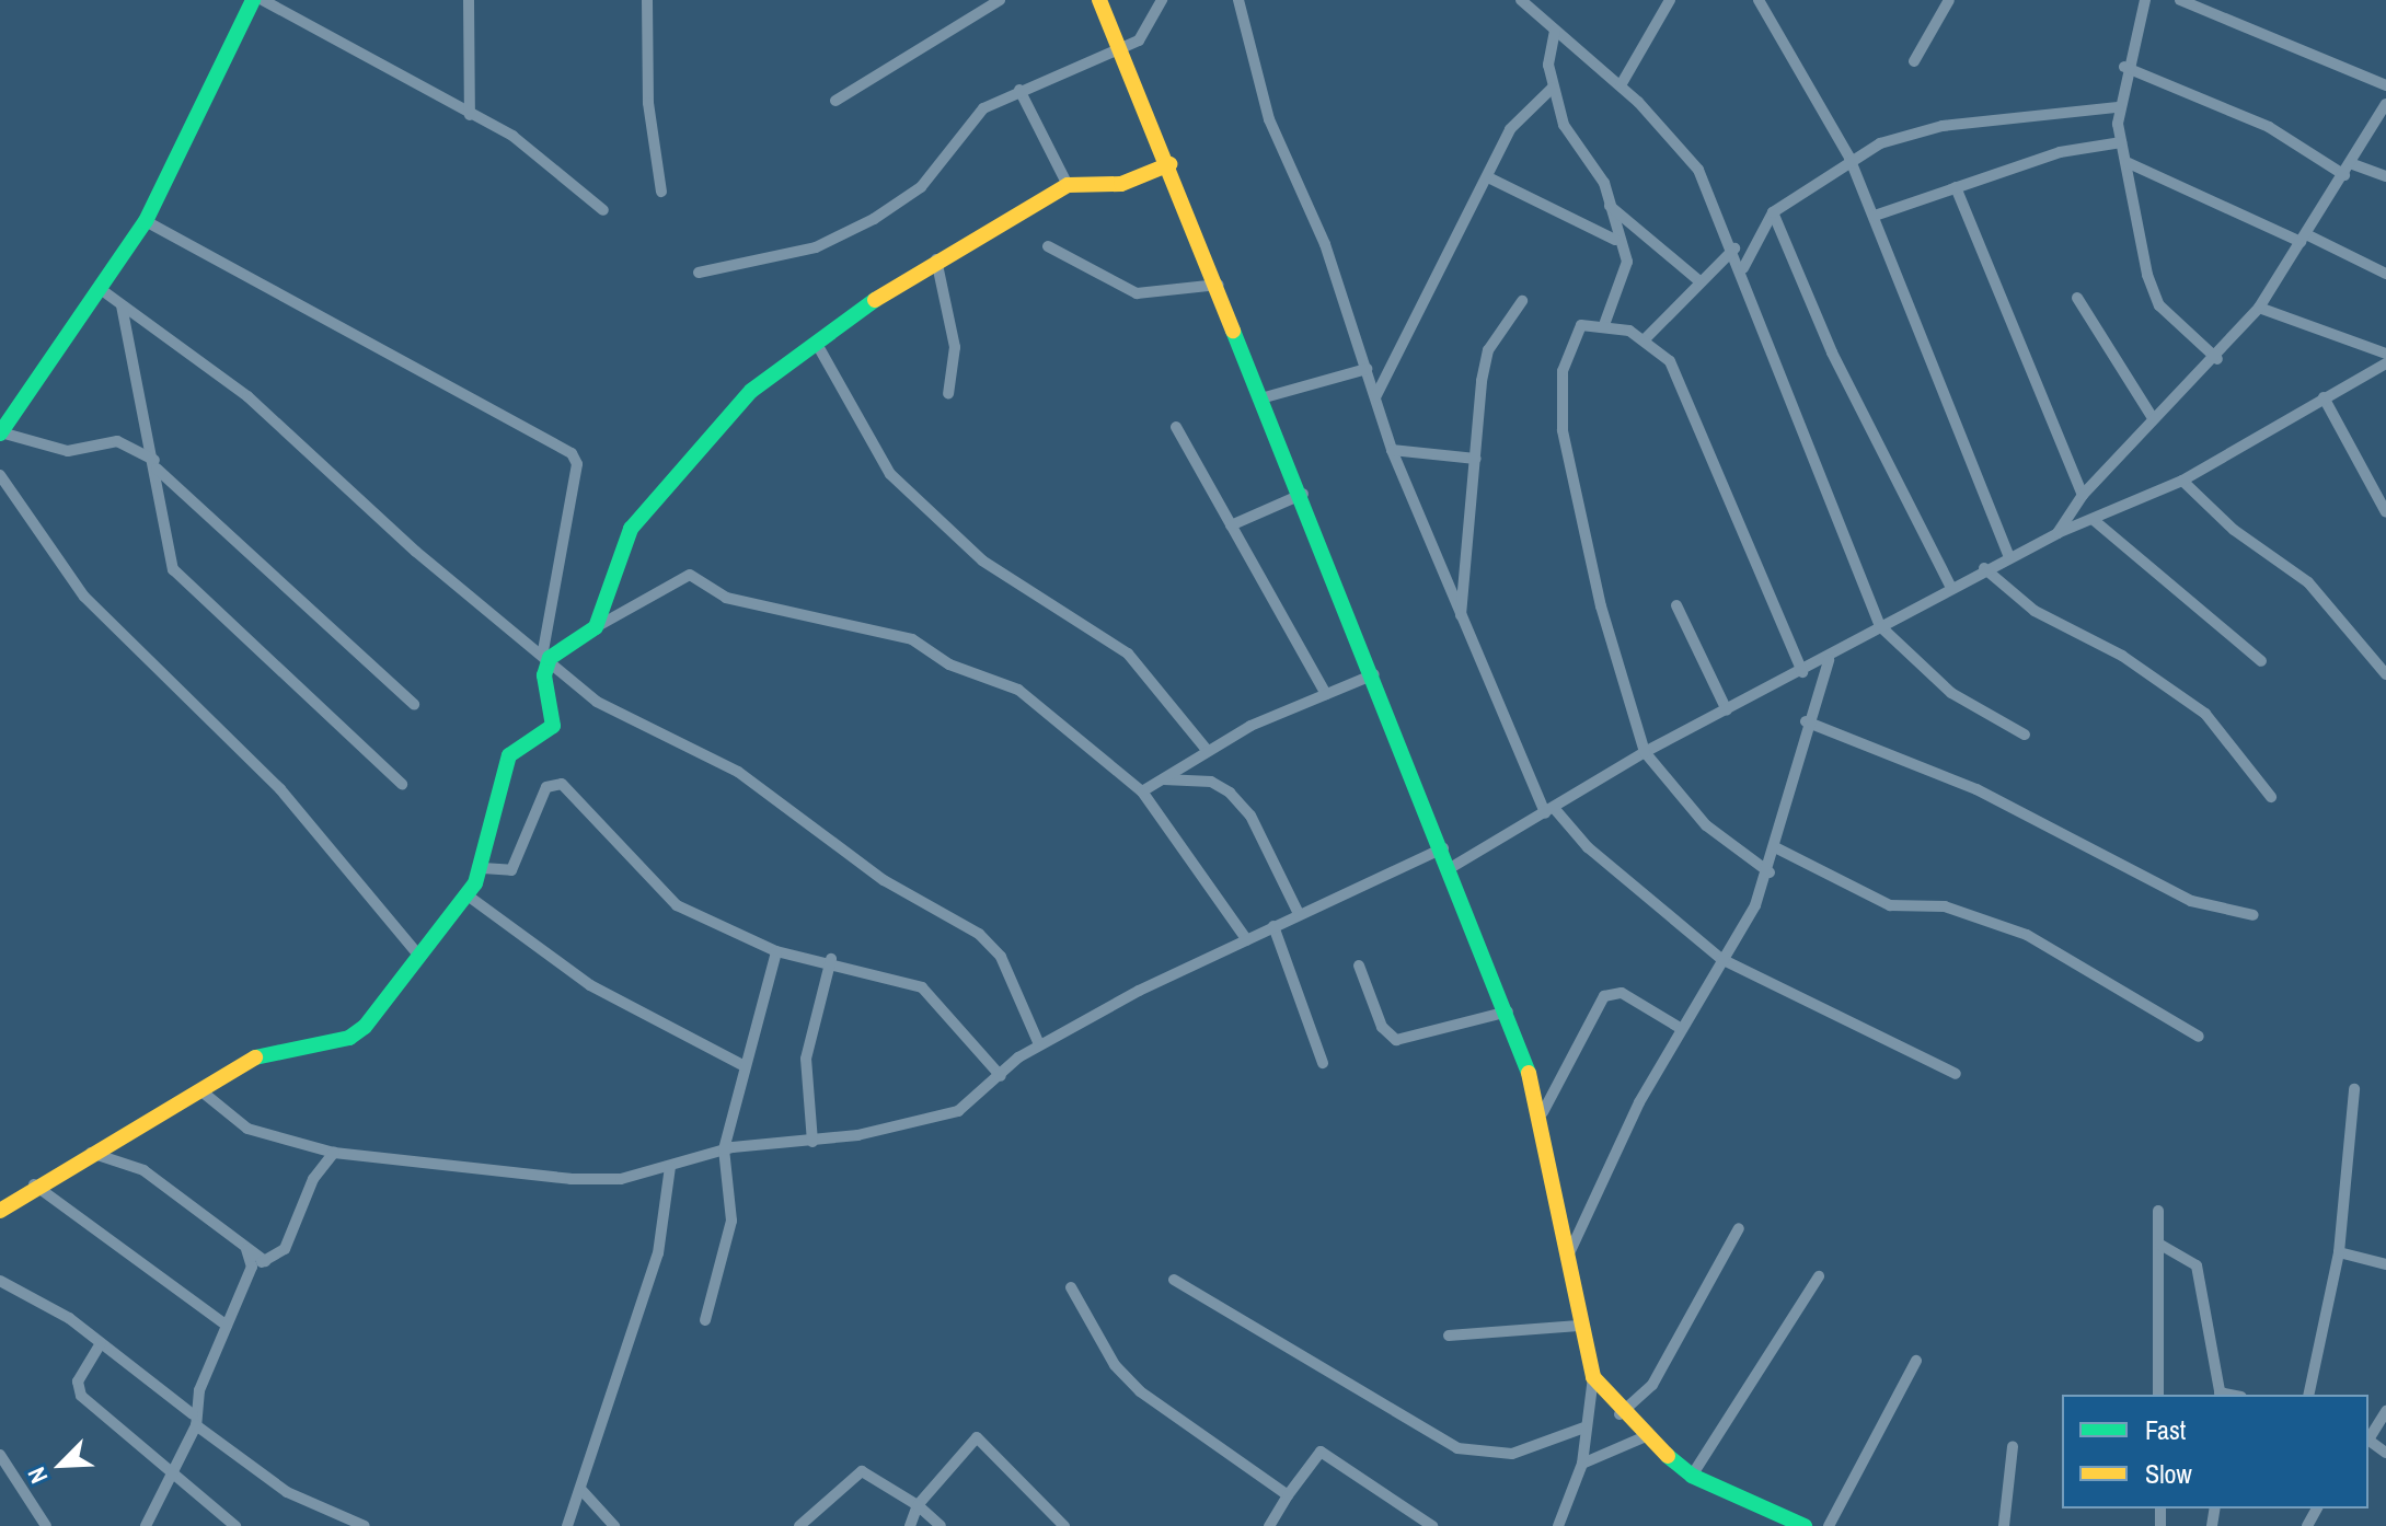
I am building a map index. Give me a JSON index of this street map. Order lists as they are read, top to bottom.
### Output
{
  "legend": ["Fast", "Slow"],
  "north": "bottom left"
}
